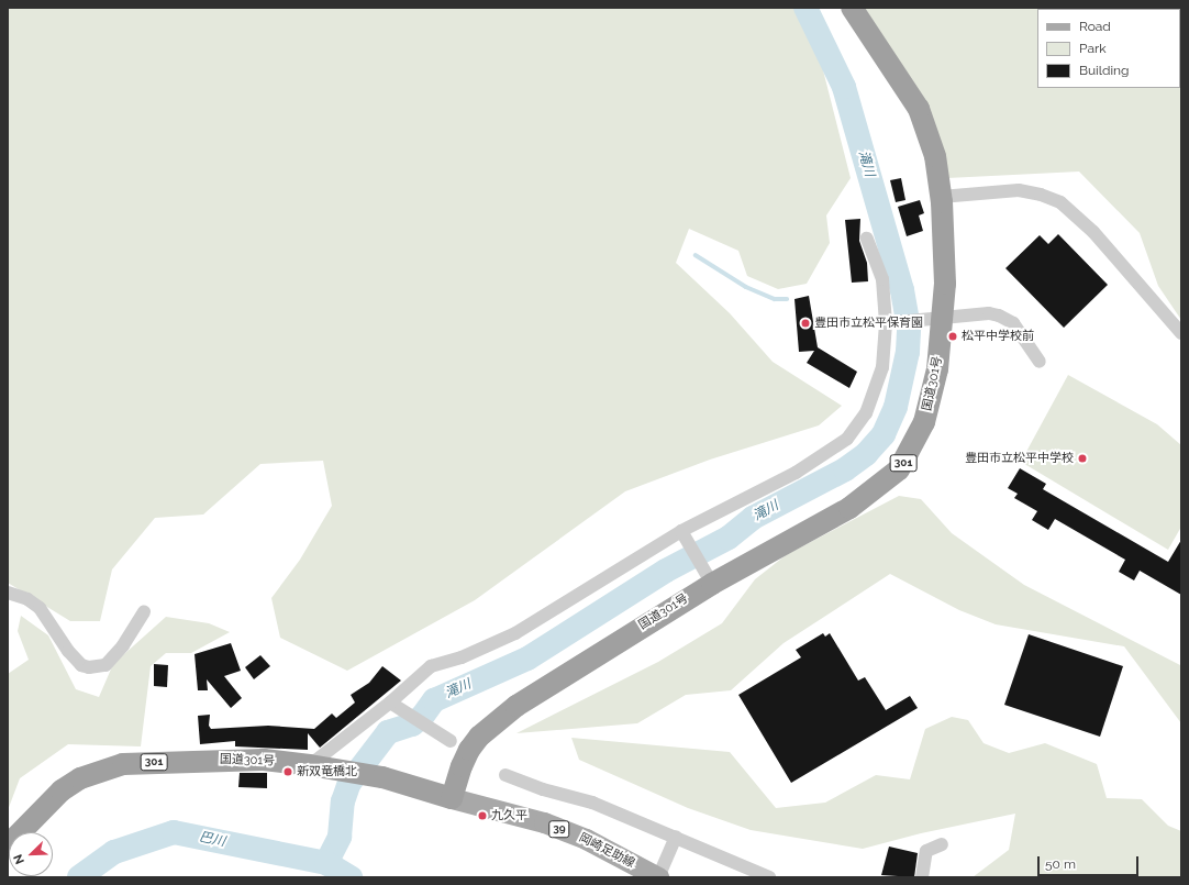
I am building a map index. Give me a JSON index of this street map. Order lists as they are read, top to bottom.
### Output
{
  "streets": {
    "highway": ["国道301号", "301"],
    "main road": ["39", "岡崎足助線"]
  },
  "crossings": [
    ["国道301号", "岡崎足助線"]
  ],
  "water": ["滝川", "巴川"],
  "places": [
    "豊田市立松平保育園",
    "松平中学校前",
    "豊田市立松平中学校",
    "新双竜橋北",
    "九久平"
  ],
  "legend": ["Road", "Park", "Building"],
  "scale_bar": "50 m",
  "north": "bottom left"
}
